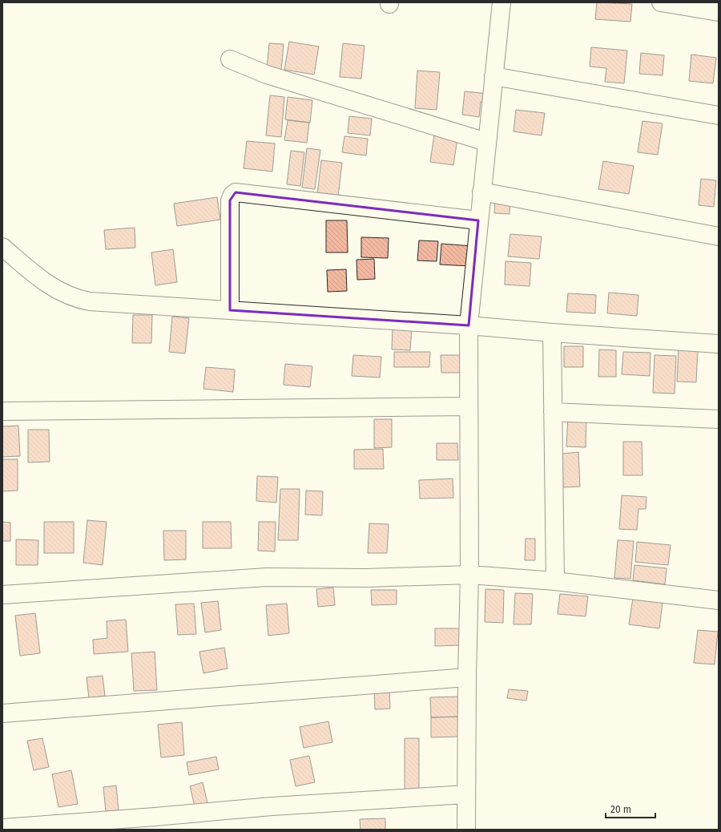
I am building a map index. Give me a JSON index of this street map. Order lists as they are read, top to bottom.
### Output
{
  "scale_bar": "20 m"
}
